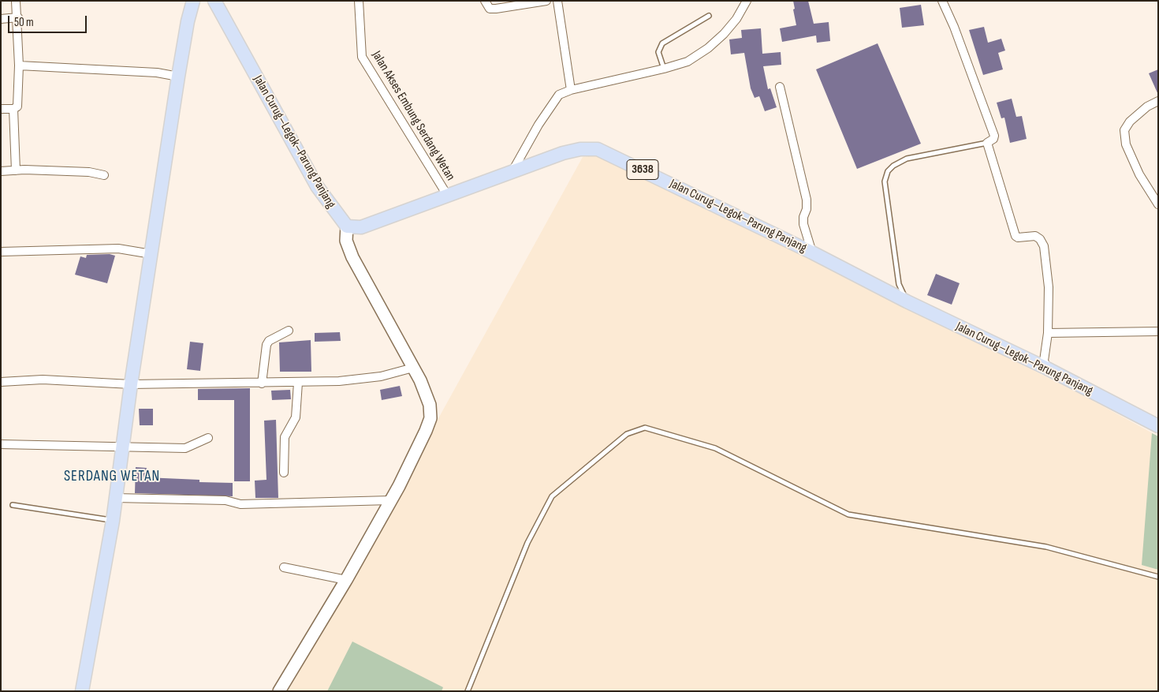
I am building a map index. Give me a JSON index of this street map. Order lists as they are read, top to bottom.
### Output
{
  "streets": {
    "main road": ["Jalan Curug–Legok–Parung Panjang", "3638"],
    "street": ["Jalan Akses Embung Serdang Wetan"]
  },
  "crossings": [
    ["Jalan Akses Embung Serdang Wetan", "Jalan Curug–Legok–Parung Panjang"]
  ],
  "districts": ["SERDANG WETAN"],
  "scale_bar": "50 m"
}
